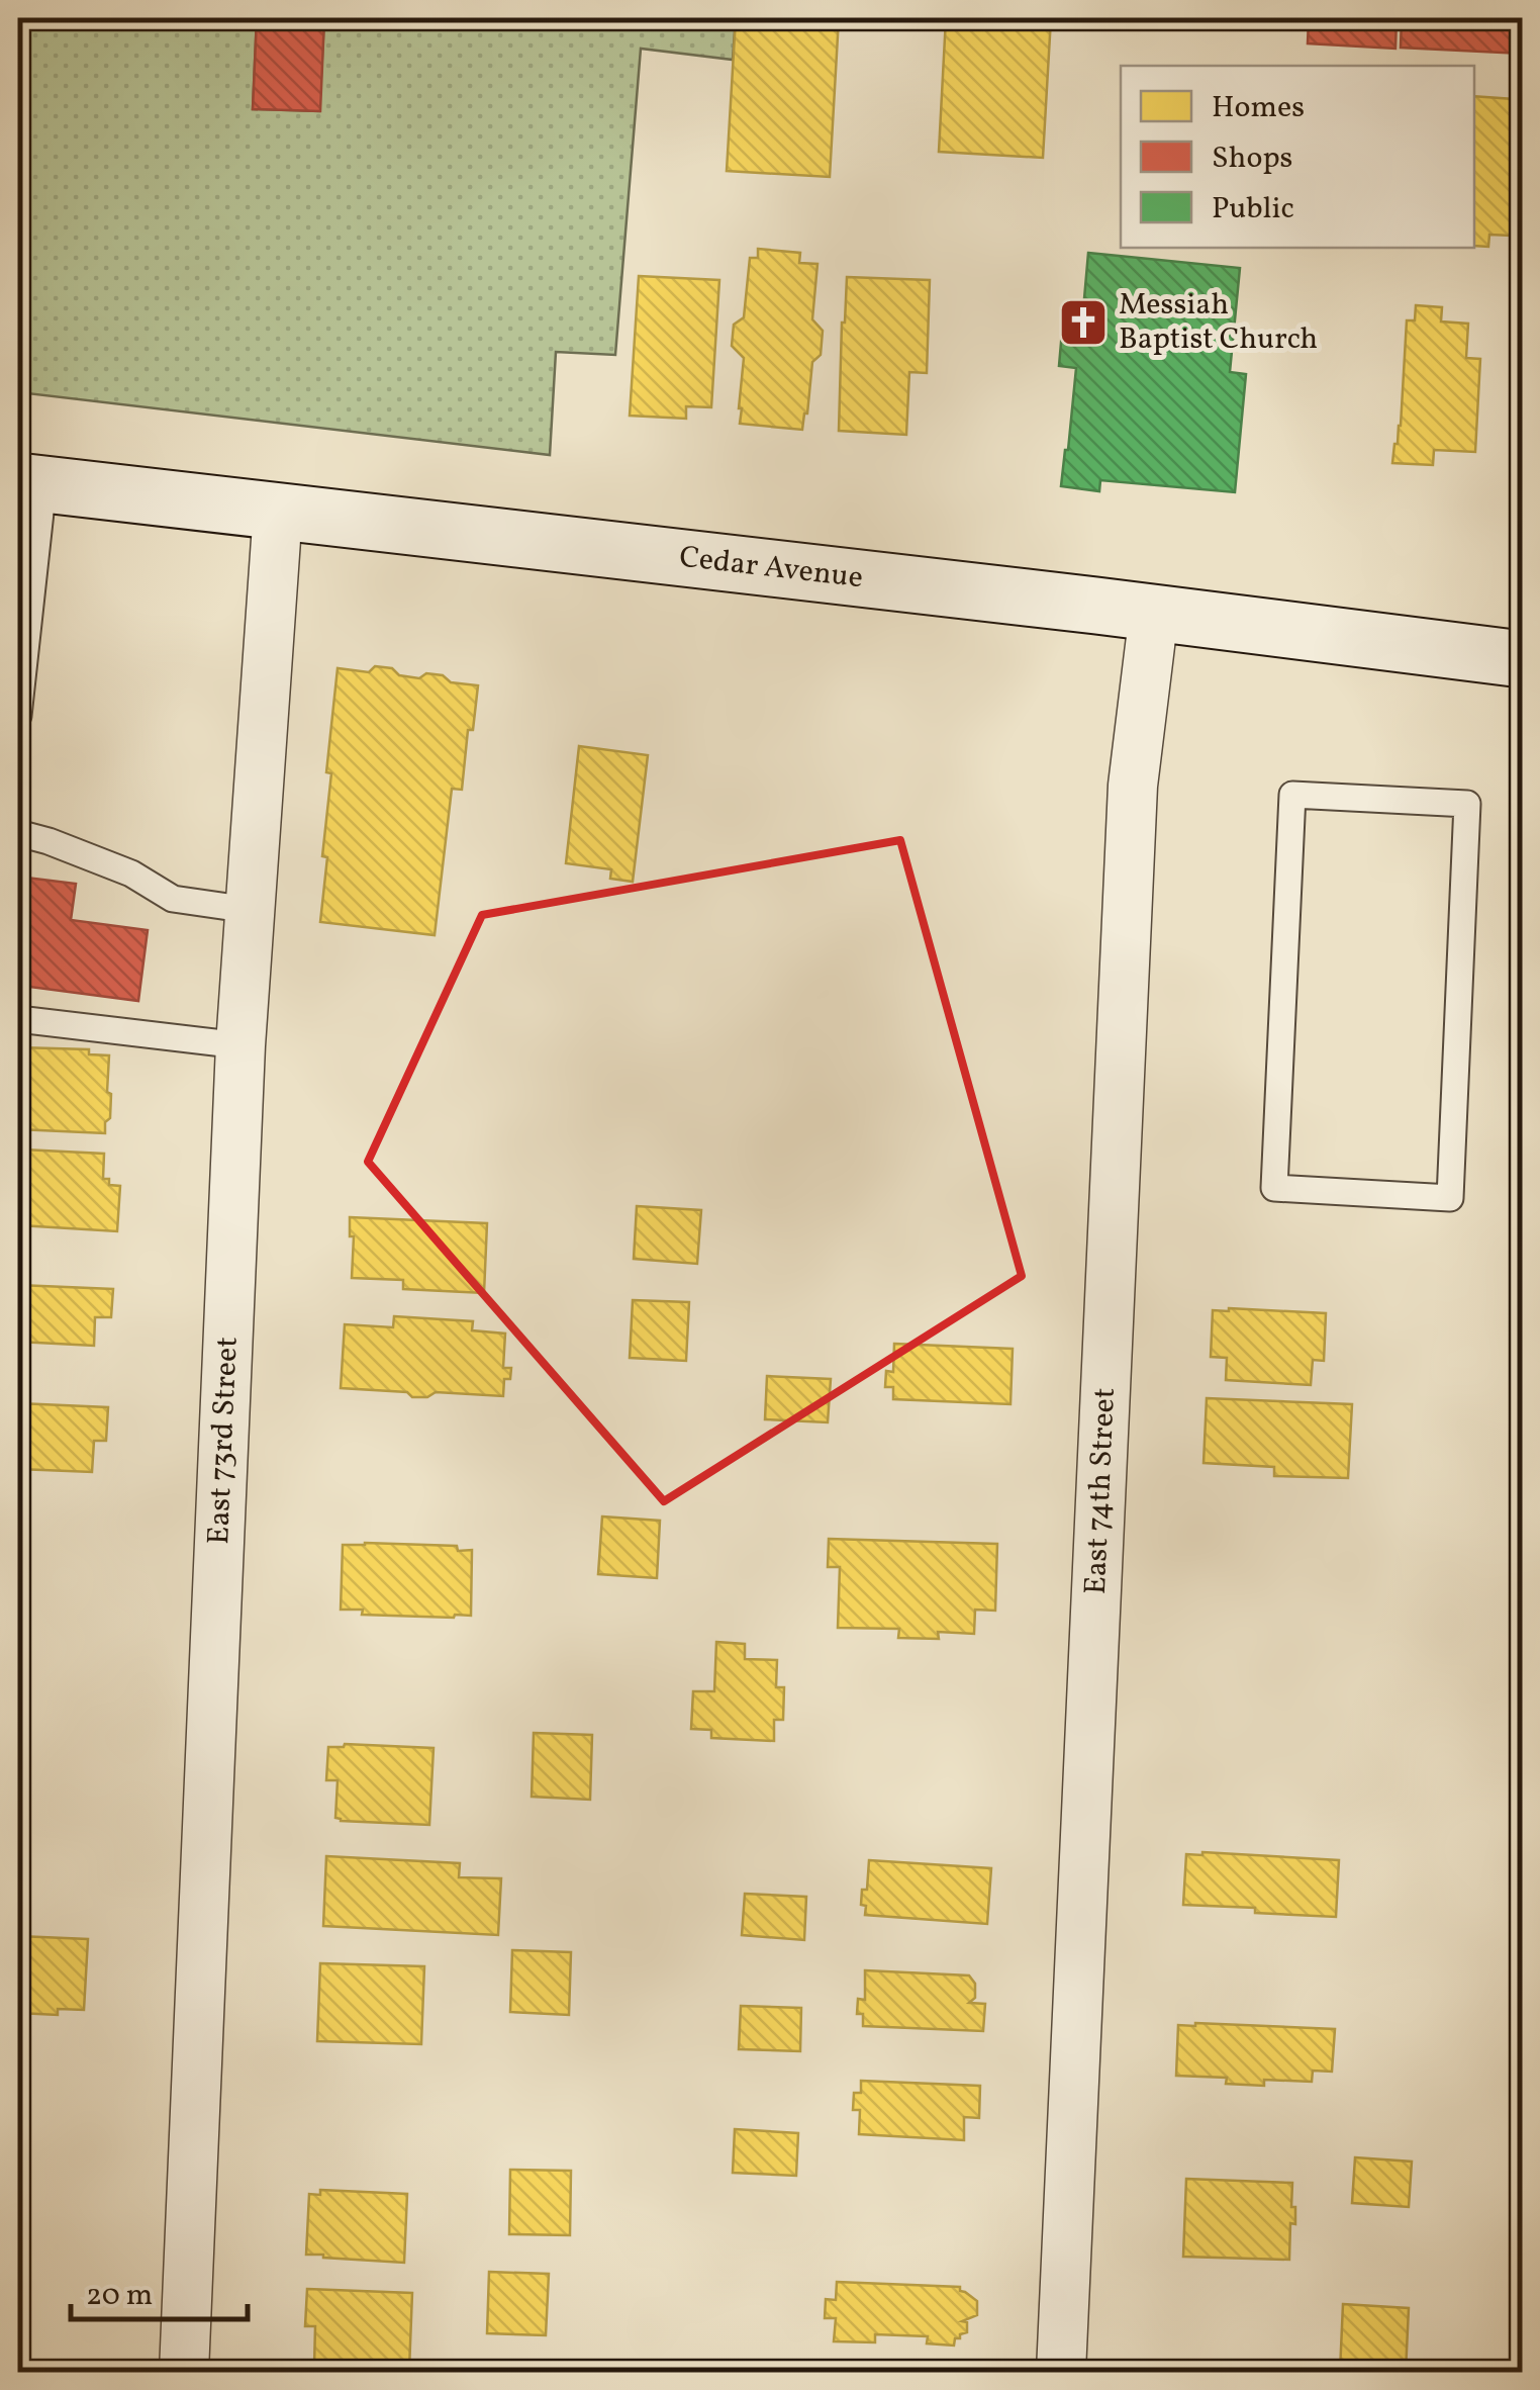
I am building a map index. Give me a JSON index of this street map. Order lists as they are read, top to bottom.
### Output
{
  "streets": {
    "street": ["Cedar Avenue", "East 73rd Street", "East 74th Street"]
  },
  "crossings": [
    ["Cedar Avenue", "East 73rd Street"],
    ["Cedar Avenue", "East 74th Street"]
  ],
  "places": {
    "church": ["Messiah Baptist Church"]
  },
  "legend": ["Homes", "Shops", "Public"],
  "scale_bar": "20 m"
}
